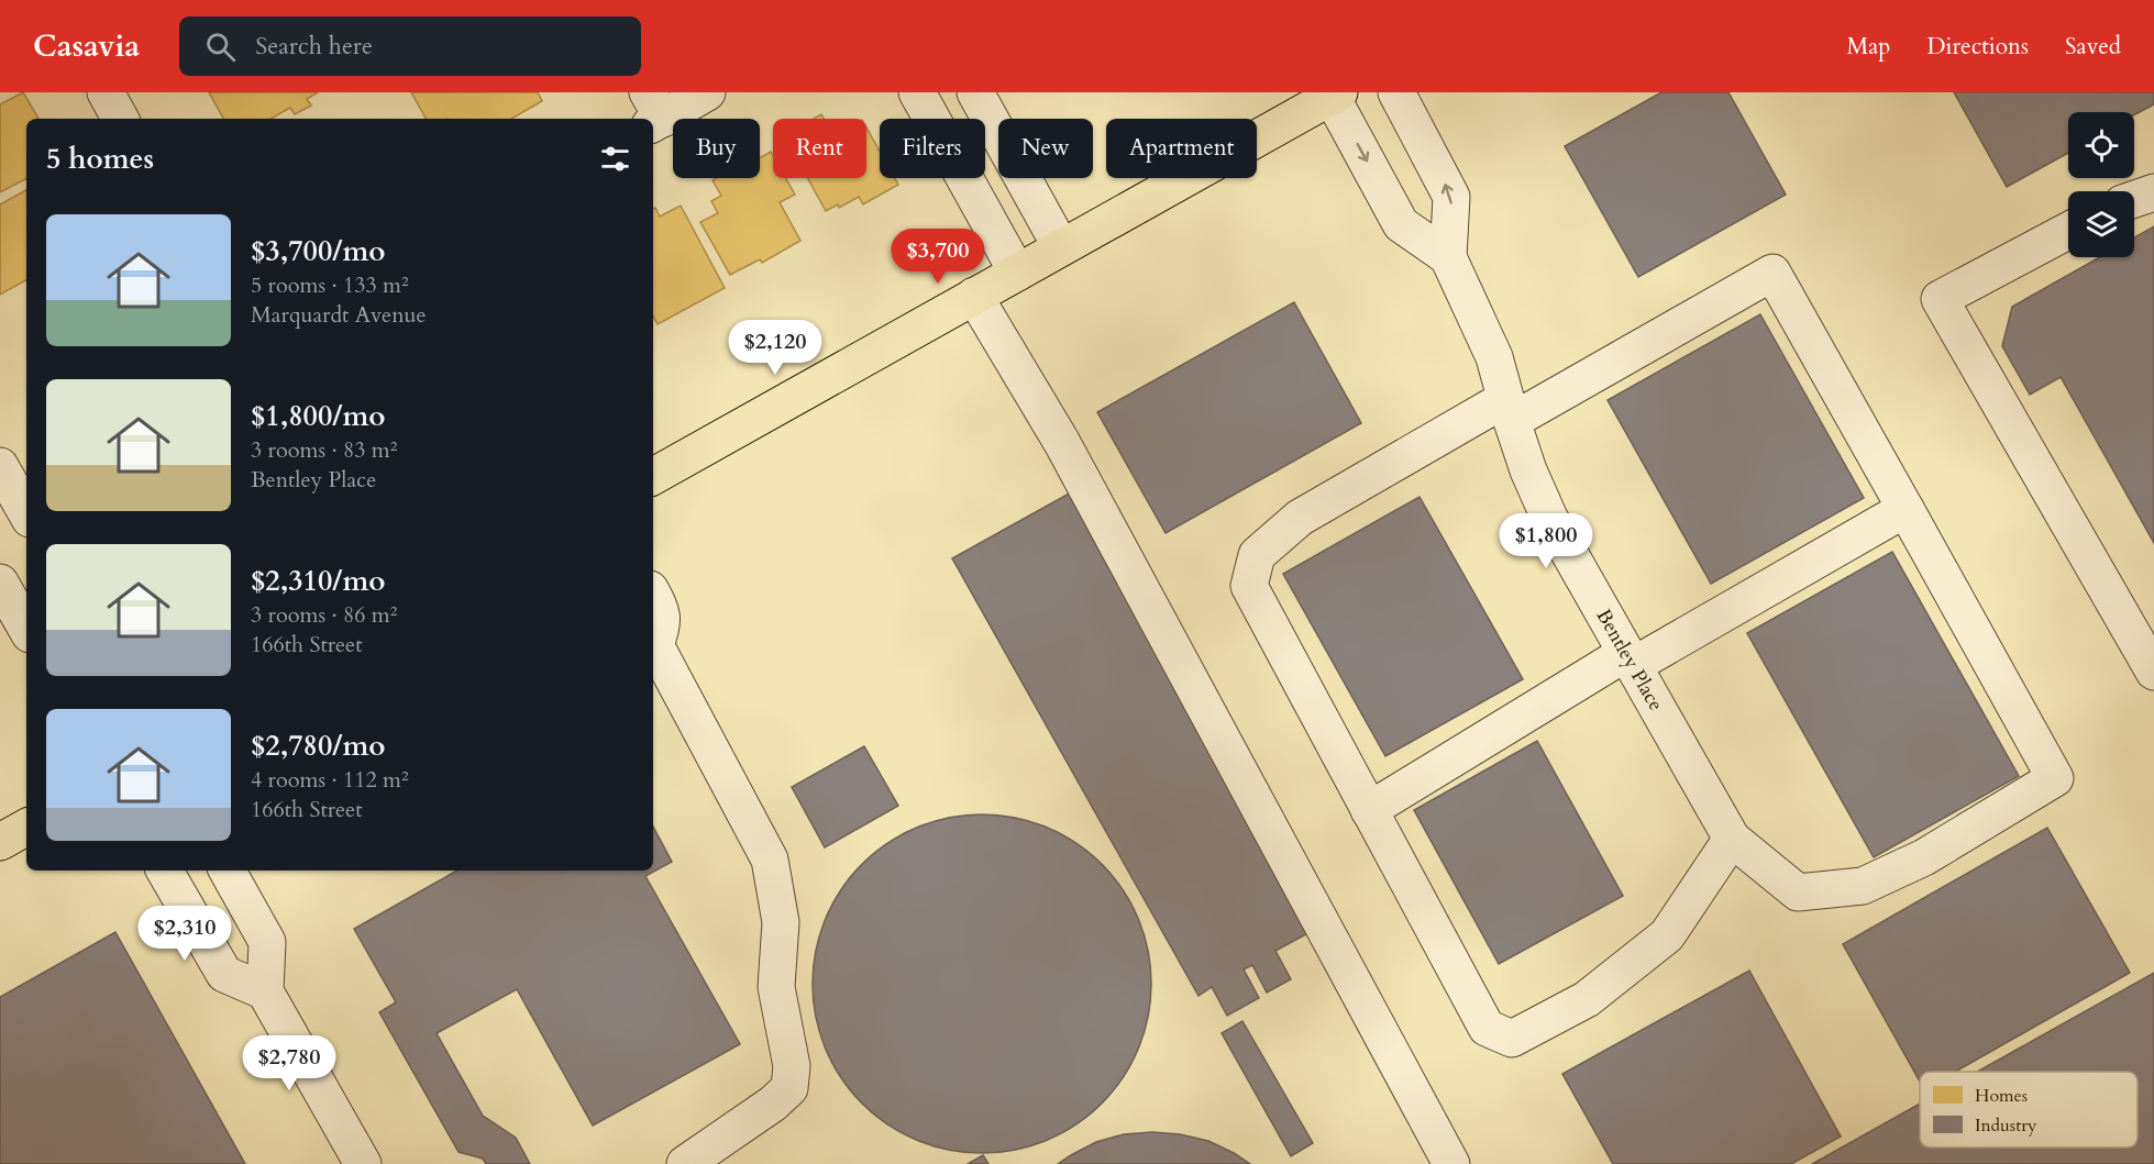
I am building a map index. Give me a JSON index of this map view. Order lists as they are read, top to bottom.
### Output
{
  "streets": {
    "street": ["Bentley Place"]
  },
  "legend": ["Homes", "Industry"],
  "page": {
    "header": "Casavia",
    "search": "Search here",
    "nav": ["Map", "Directions", "Saved"],
    "chip": [
      "Buy",
      "Rent",
      "Filters",
      "New",
      "Apartment"
    ],
    "heading": "5 homes",
    "list": [
      {
        "name": "$3,700/mo",
        "note": "5 rooms · 133 m² · Marquardt Avenue"
      },
      {
        "name": "$1,800/mo",
        "note": "3 rooms · 83 m² · Bentley Place"
      },
      {
        "name": "$2,310/mo",
        "note": "3 rooms · 86 m² · 166th Street"
      },
      {
        "name": "$2,780/mo",
        "note": "4 rooms · 112 m² · 166th Street"
      }
    ],
    "price": [
      "$3,700",
      "$2,120",
      "$1,800",
      "$2,310",
      "$2,780"
    ]
  }
}
